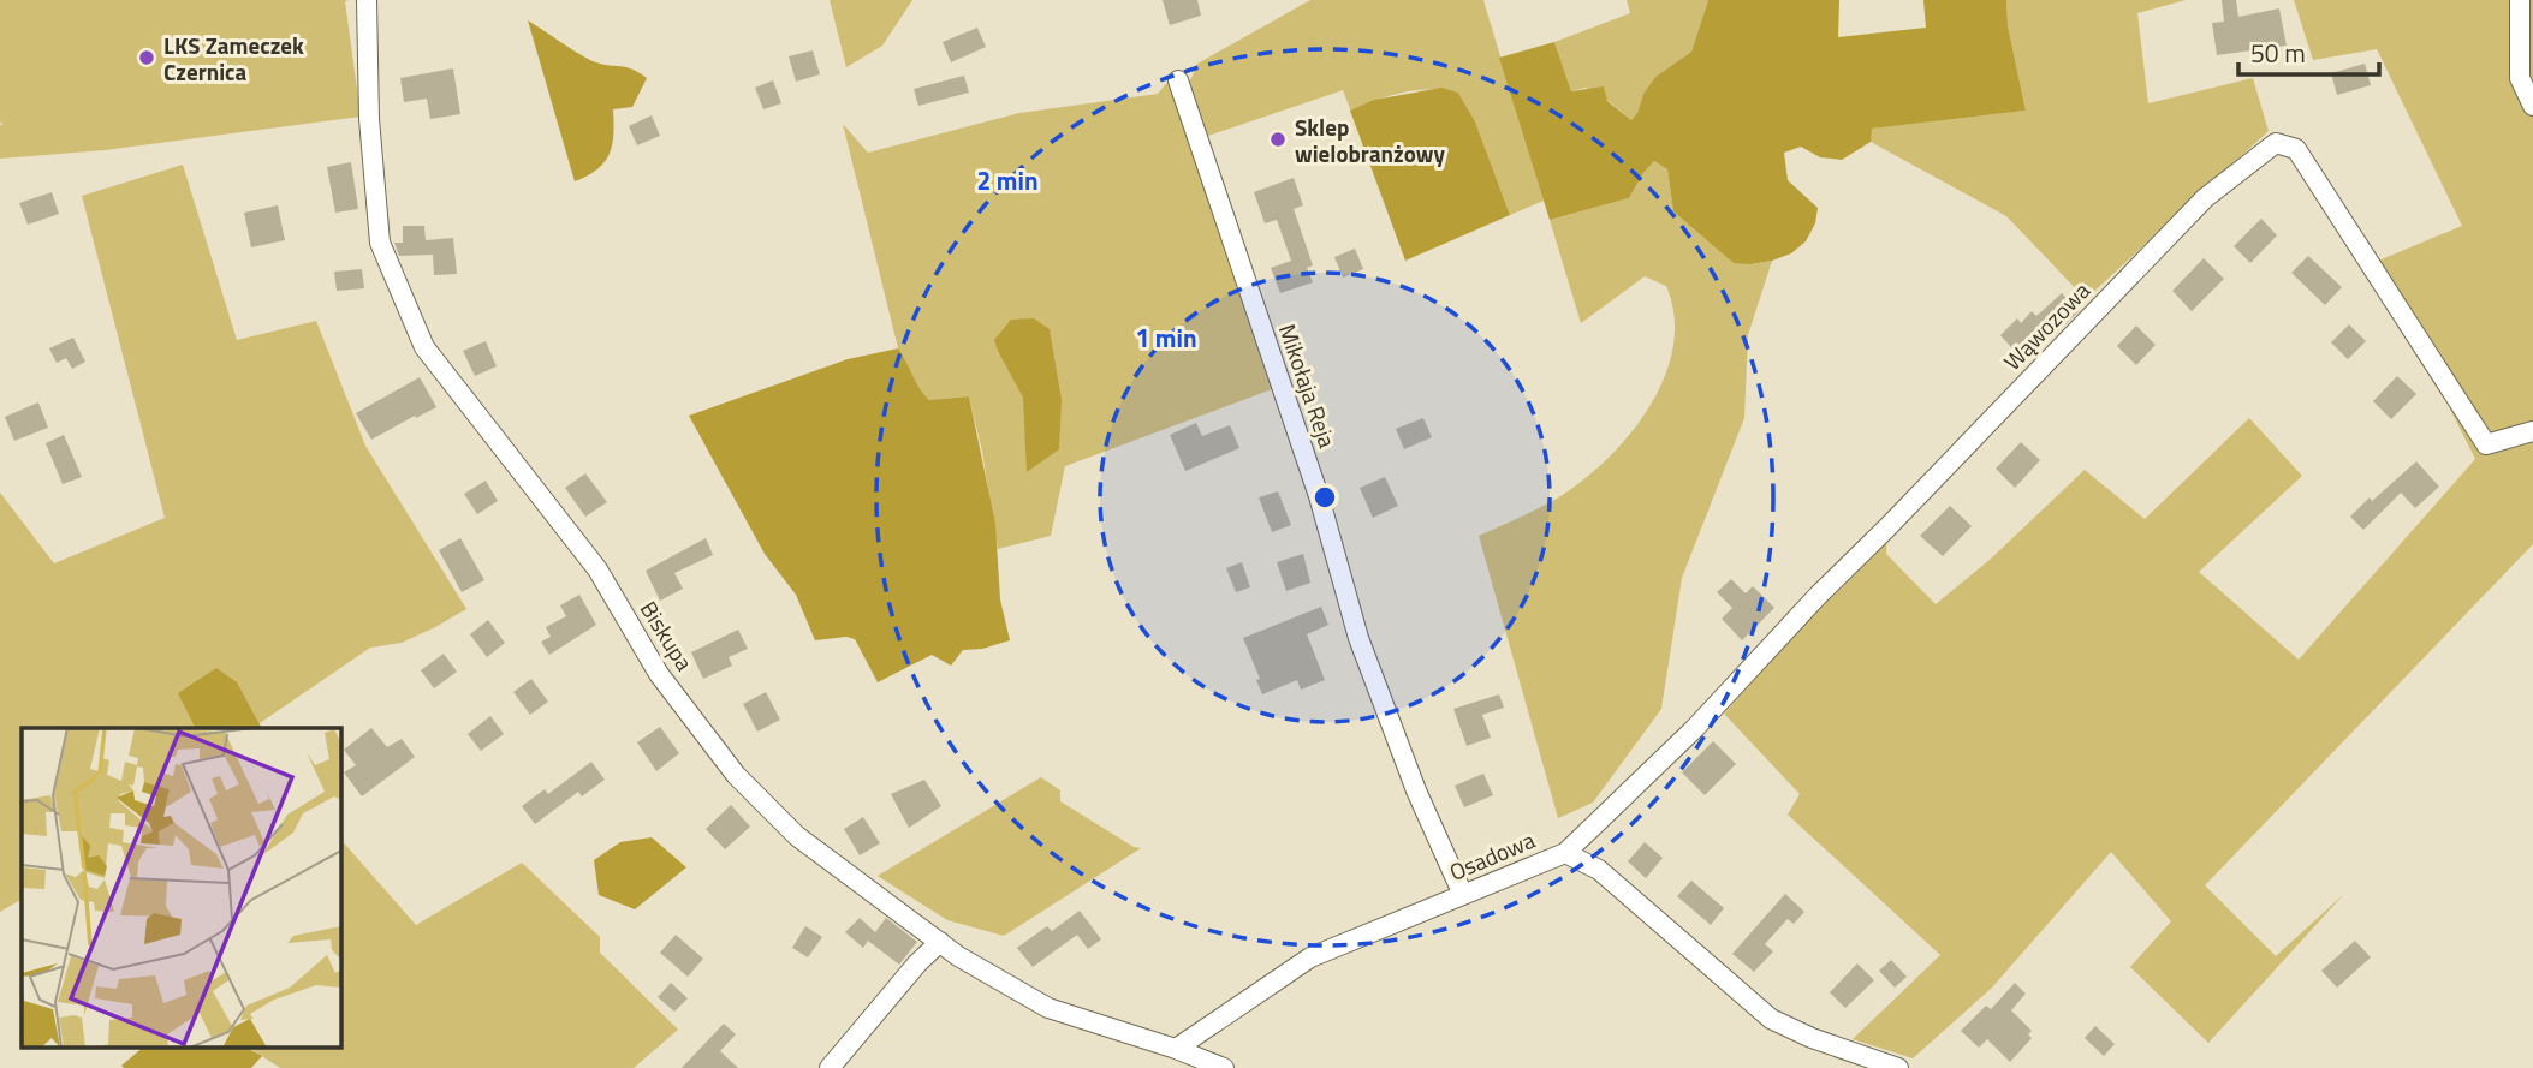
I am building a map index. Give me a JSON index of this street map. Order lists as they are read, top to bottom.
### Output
{
  "streets": {
    "street": [
      "Wąwozowa",
      "Mikołaja Reja",
      "Biskupa",
      "Osadowa"
    ]
  },
  "crossings": [
    ["Wąwozowa", "Osadowa"],
    ["Mikołaja Reja", "Osadowa"],
    ["Biskupa", "Osadowa"]
  ],
  "places": ["LKS Zameczek Czernica", "Sklep wielobranżowy"],
  "scale_bar": "50 m",
  "rings": ["2 min", "1 min"]
}
